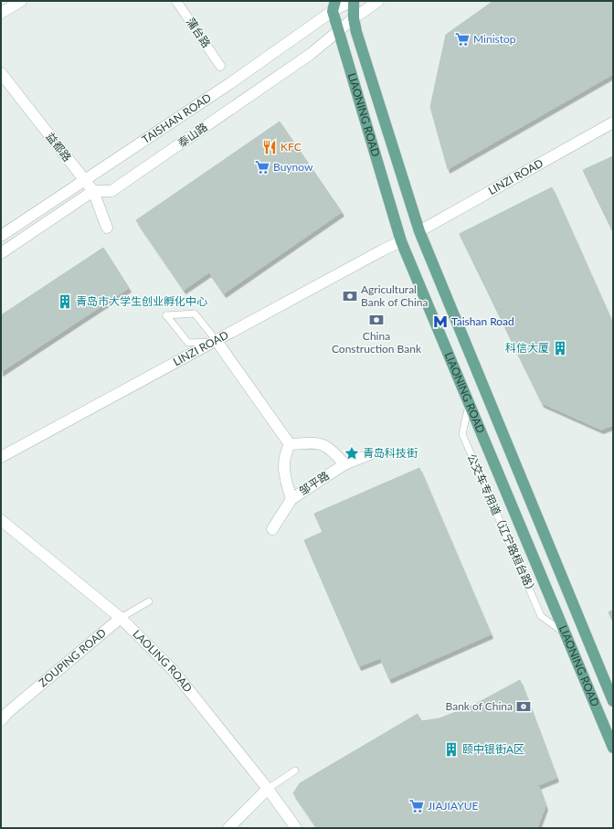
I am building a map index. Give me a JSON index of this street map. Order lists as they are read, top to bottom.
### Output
{
  "streets": {
    "main road": ["LIAONING ROAD"],
    "street": [
      "蒲台路",
      "TAISHAN ROAD",
      "泰山路",
      "益都路",
      "LINZI ROAD",
      "邹平路",
      "ZOUPING ROAD",
      "LAOLING ROAD"
    ],
    "lane": ["公交车专用道（辽宁路桓台路）"]
  },
  "crossings": [
    ["LIAONING ROAD", "TAISHAN ROAD"],
    ["LIAONING ROAD", "泰山路"],
    ["LIAONING ROAD", "LINZI ROAD"],
    ["LIAONING ROAD", "公交车专用道（辽宁路桓台路）"],
    ["TAISHAN ROAD", "益都路"],
    ["泰山路", "益都路"],
    ["ZOUPING ROAD", "LAOLING ROAD"]
  ],
  "places": {
    "supermarket": ["Ministop", "Buynow", "JIAJIAYUE"],
    "restaurant": ["KFC"],
    "bank": ["Agricultural Bank of China", "China Construction Bank", "Bank of China"],
    "building": ["青岛市大学生创业孵化中心", "科信大厦", "颐中银街A区"],
    "metro station": ["Taishan Road"],
    "place": ["青岛科技街"]
  }
}
